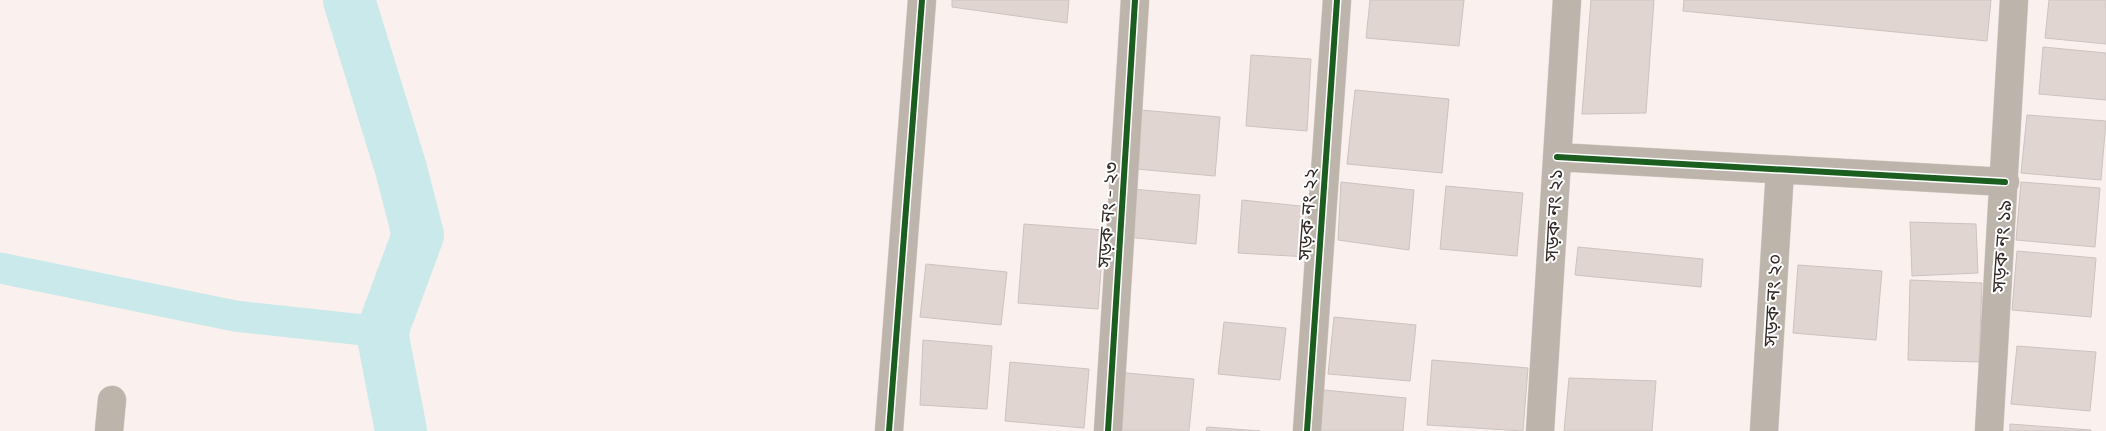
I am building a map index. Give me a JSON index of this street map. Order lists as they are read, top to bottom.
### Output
{
  "streets": {
    "street": [
      "সড়ক নং ২২",
      "সড়ক নং - ২৩",
      "সড়ক নং ২১",
      "সড়ক নং ১৯",
      "সড়ক নং ২০"
    ]
  }
}
